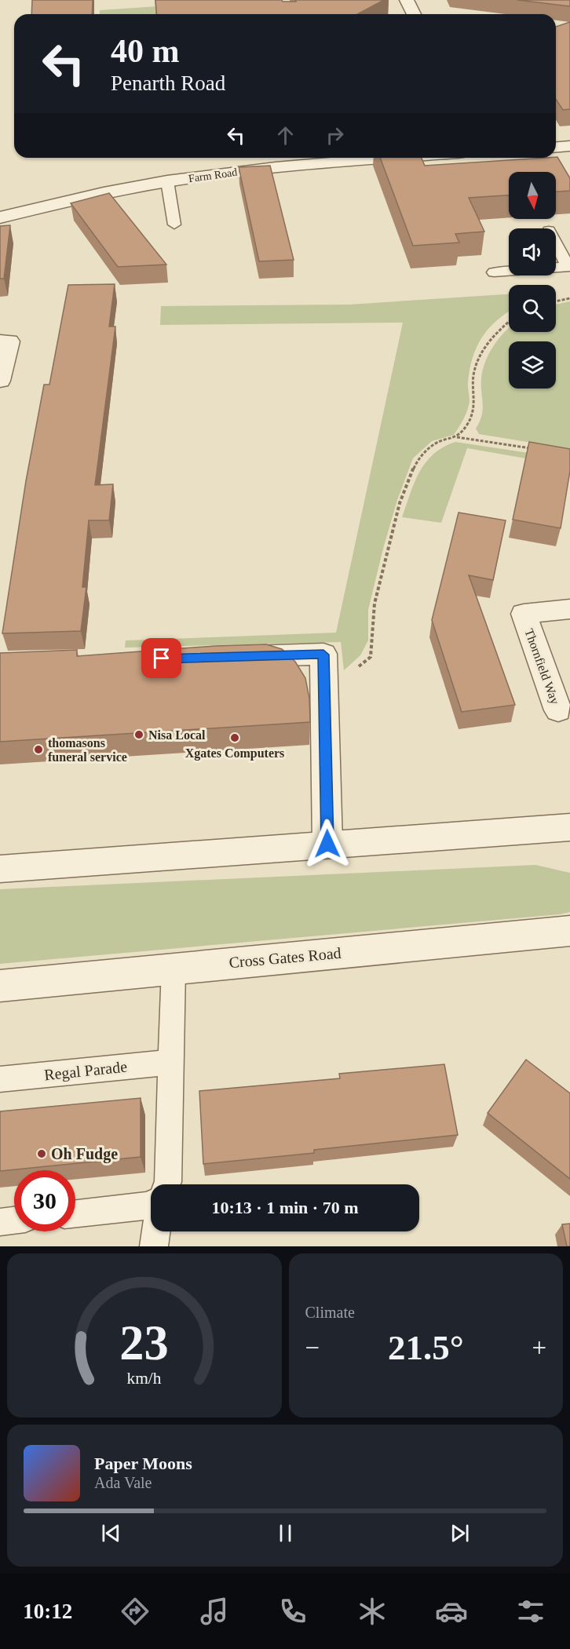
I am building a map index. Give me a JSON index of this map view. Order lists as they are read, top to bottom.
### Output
{
  "streets": {
    "street": ["Farm Road", "Thornfield Way", "Cross Gates Road"],
    "lane": ["Regal Parade"]
  },
  "places": [
    "Nisa Local",
    "Xgates Computers",
    "thomasons funeral service",
    "Oh Fudge"
  ],
  "north": "bottom",
  "page": {
    "turn": ["40 m", "Penarth Road"],
    "limit": "30",
    "trip": "10:13 · 1 min · 70 m",
    "tile": "Climate",
    "heat": ["−", "21.5°", "+"],
    "song": ["Paper Moons", "Ada Vale"],
    "tabs": "10:12",
    "gauge": ["23", "km/h"]
  }
}
